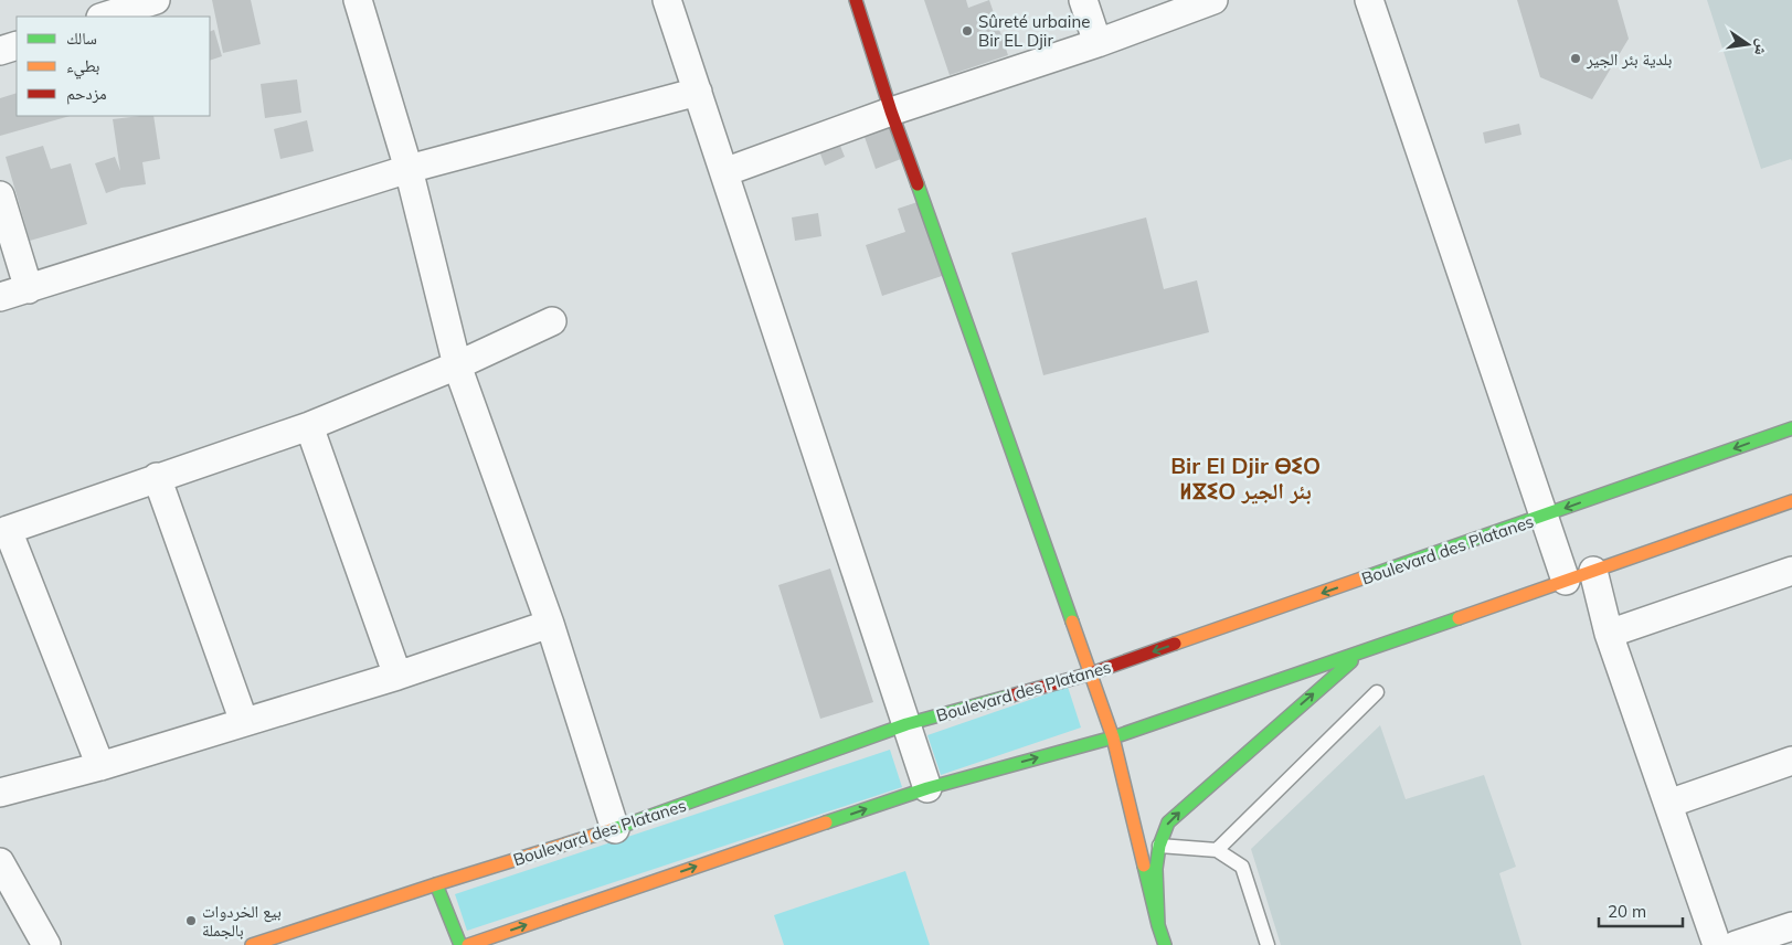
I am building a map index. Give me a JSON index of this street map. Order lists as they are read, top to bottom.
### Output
{
  "streets": {
    "main road": ["Boulevard des Platanes"]
  },
  "districts": ["Bir El Djir ⴱⵉⵔ ⵍⴵⵉⵔ بئر الجير"],
  "places": ["Sûreté urbaine Bir EL Djir", "بلدية بئر الجير", "بيع الخردوات بالجملة"],
  "legend": ["سالك", "بطيء", "مزدحم"],
  "scale_bar": "20 m",
  "north": "right"
}
